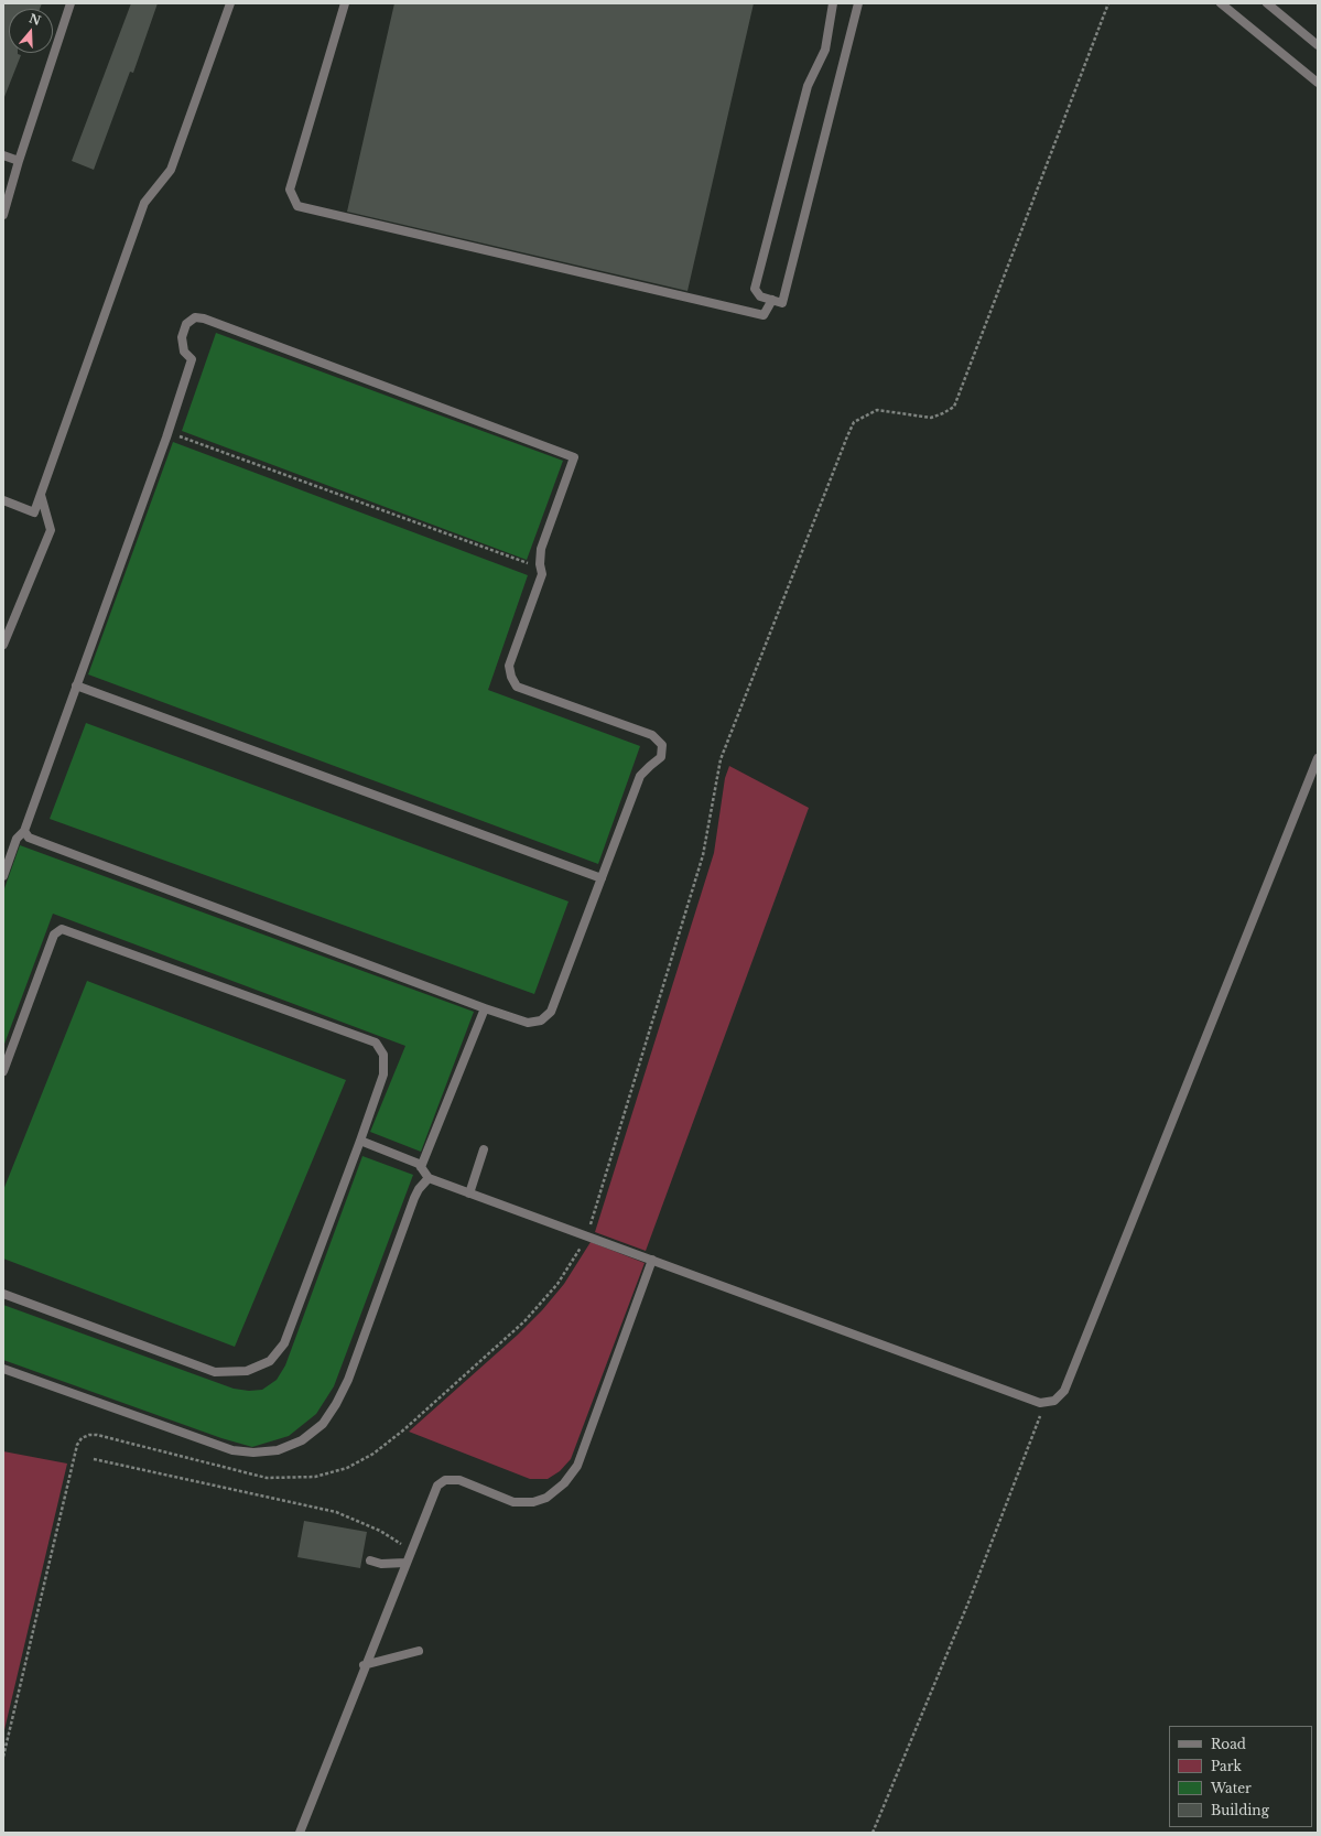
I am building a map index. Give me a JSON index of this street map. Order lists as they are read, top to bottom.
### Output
{
  "legend": [
    "Road",
    "Park",
    "Water",
    "Building"
  ],
  "north": "top"
}
